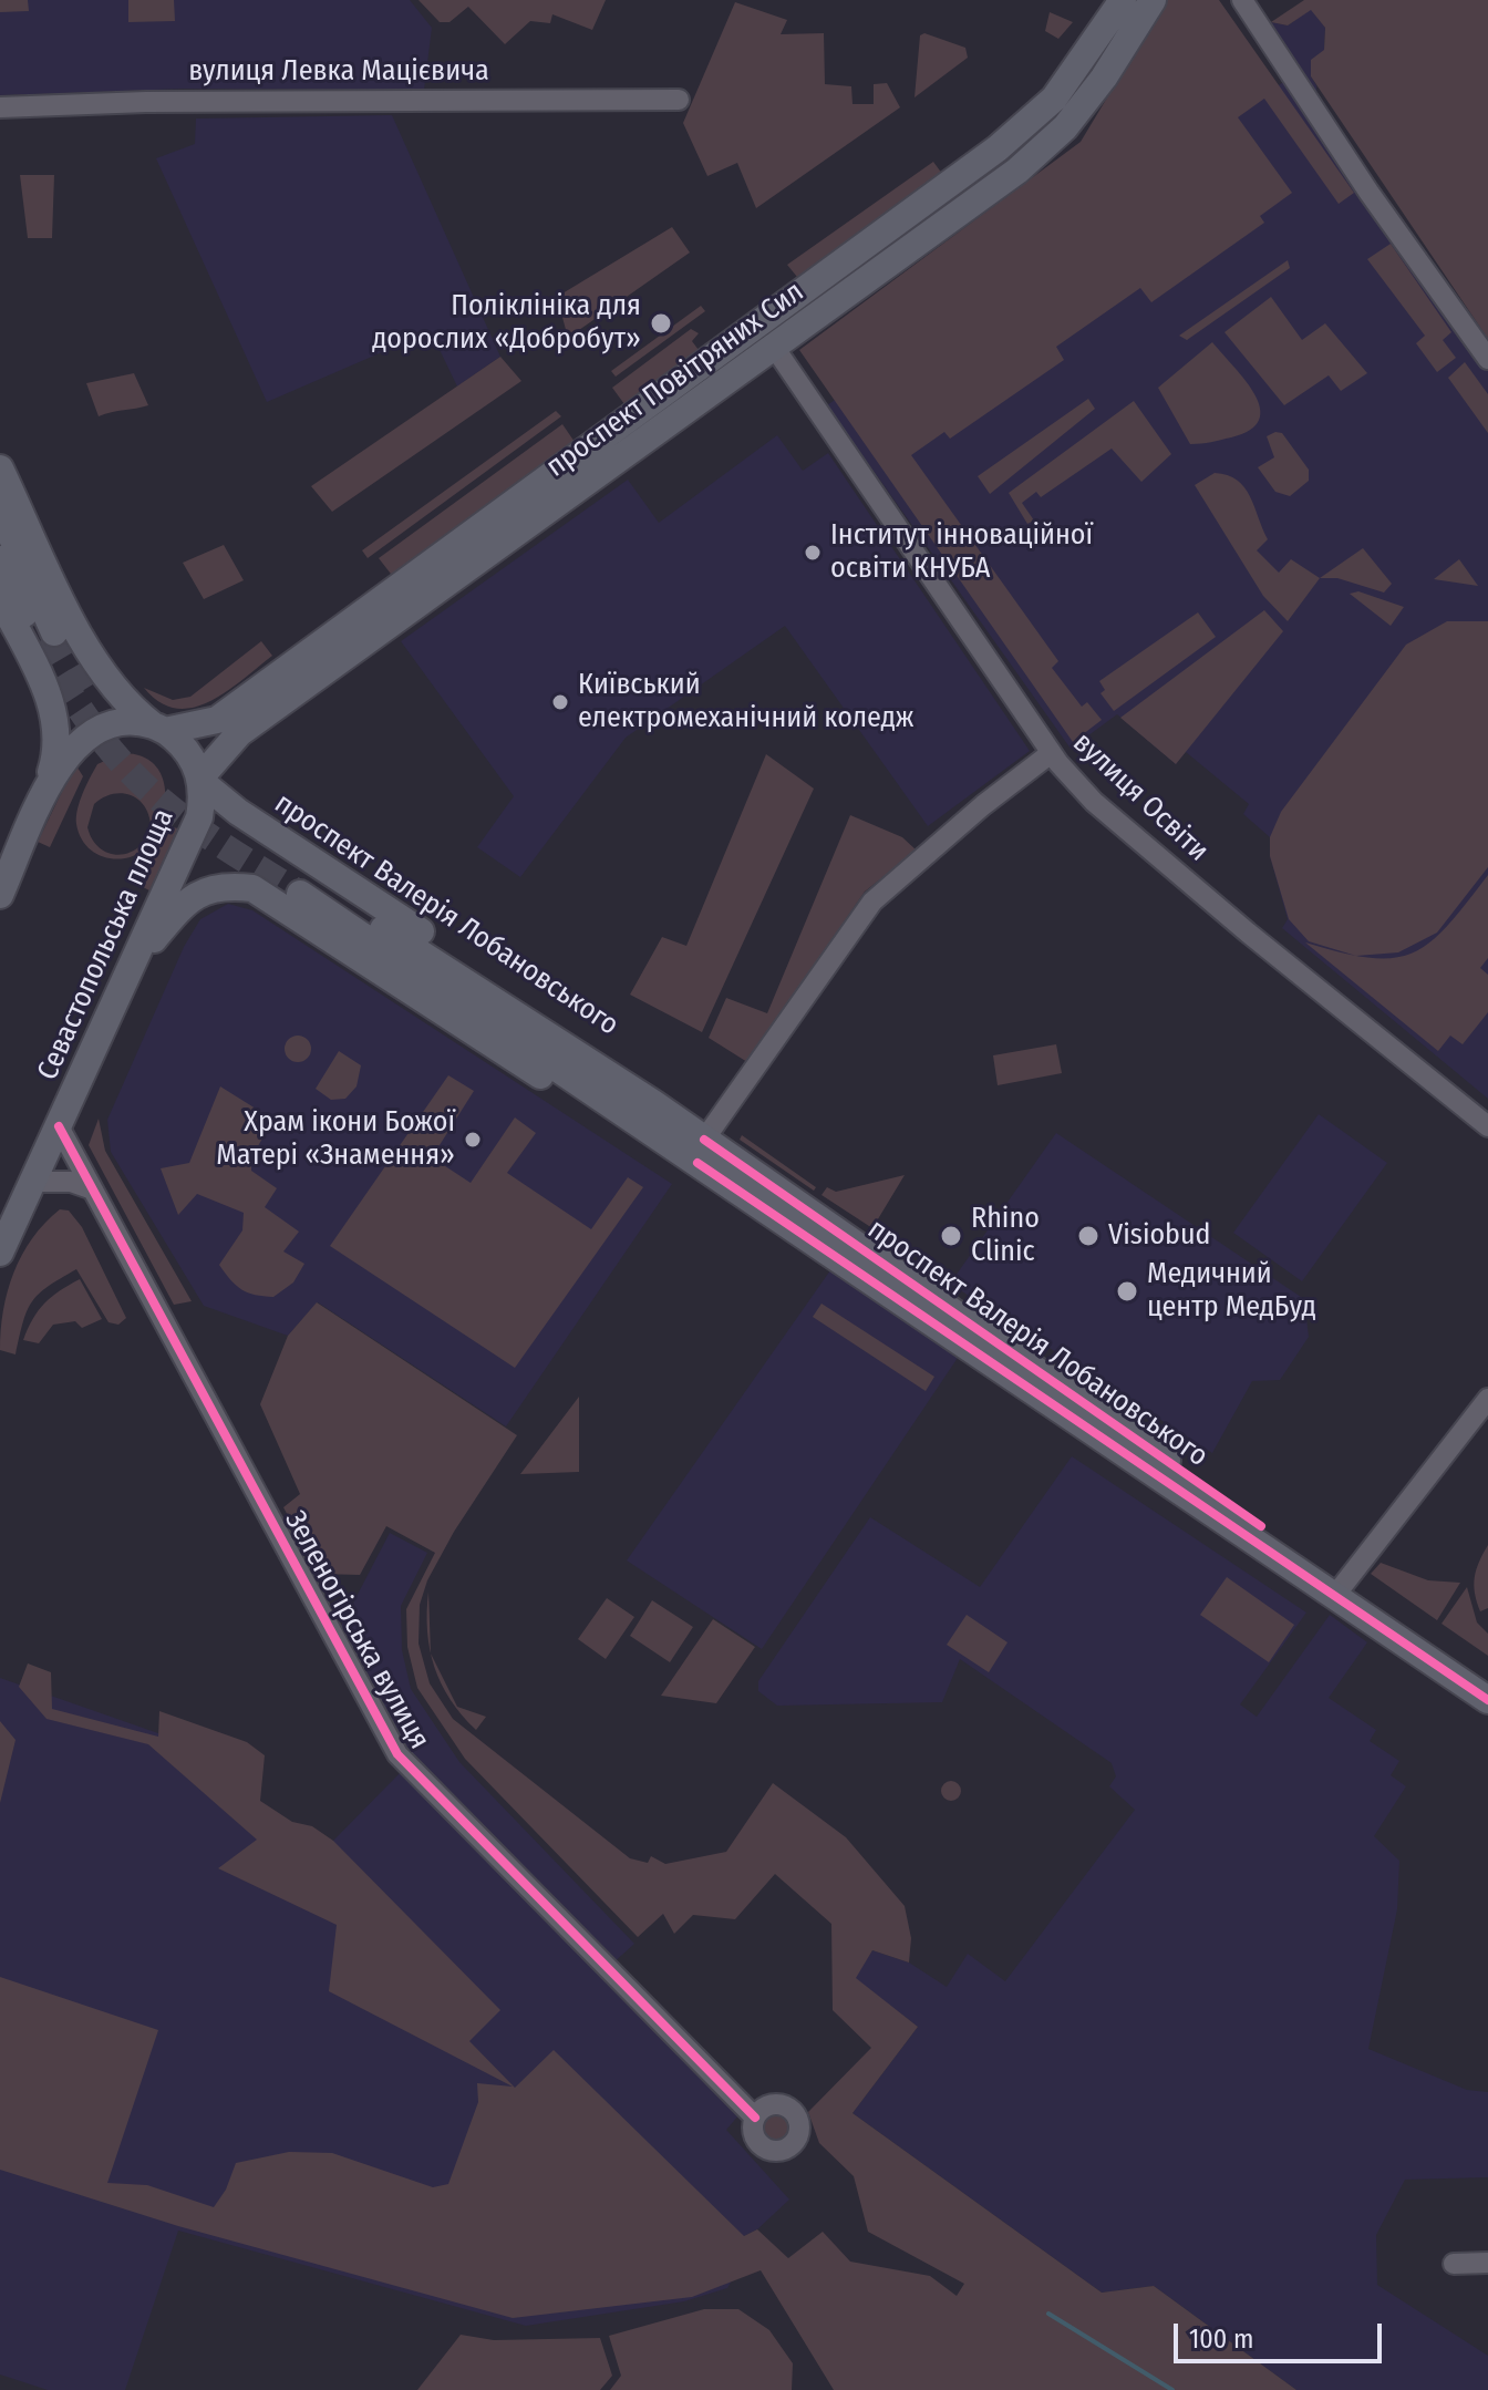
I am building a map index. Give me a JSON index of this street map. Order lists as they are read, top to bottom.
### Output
{
  "streets": {
    "main road": ["проспект Повітряних Сил", "проспект Валерія Лобановського", "Севастопольська площа"],
    "street": ["вулиця Левка Мацієвича", "вулиця Освіти", "Зеленогірська вулиця"]
  },
  "crossings": [
    ["проспект Повітряних Сил", "вулиця Освіти"],
    ["проспект Повітряних Сил", "проспект Валерія Лобановського"],
    ["проспект Повітряних Сил", "Севастопольська площа"],
    ["проспект Валерія Лобановського", "Севастопольська площа"],
    ["Севастопольська площа", "Зеленогірська вулиця"]
  ],
  "places": [
    "Поліклініка для дорослих «Добробут»",
    "Інститут інноваційної освіти КНУБА",
    "Київський електромеханічний коледж",
    "Храм ікони Божої Матері «Знамення»",
    "Rhino Clinic",
    "Visiobud",
    "Медичний центр МедБуд"
  ],
  "scale_bar": "100 m"
}
